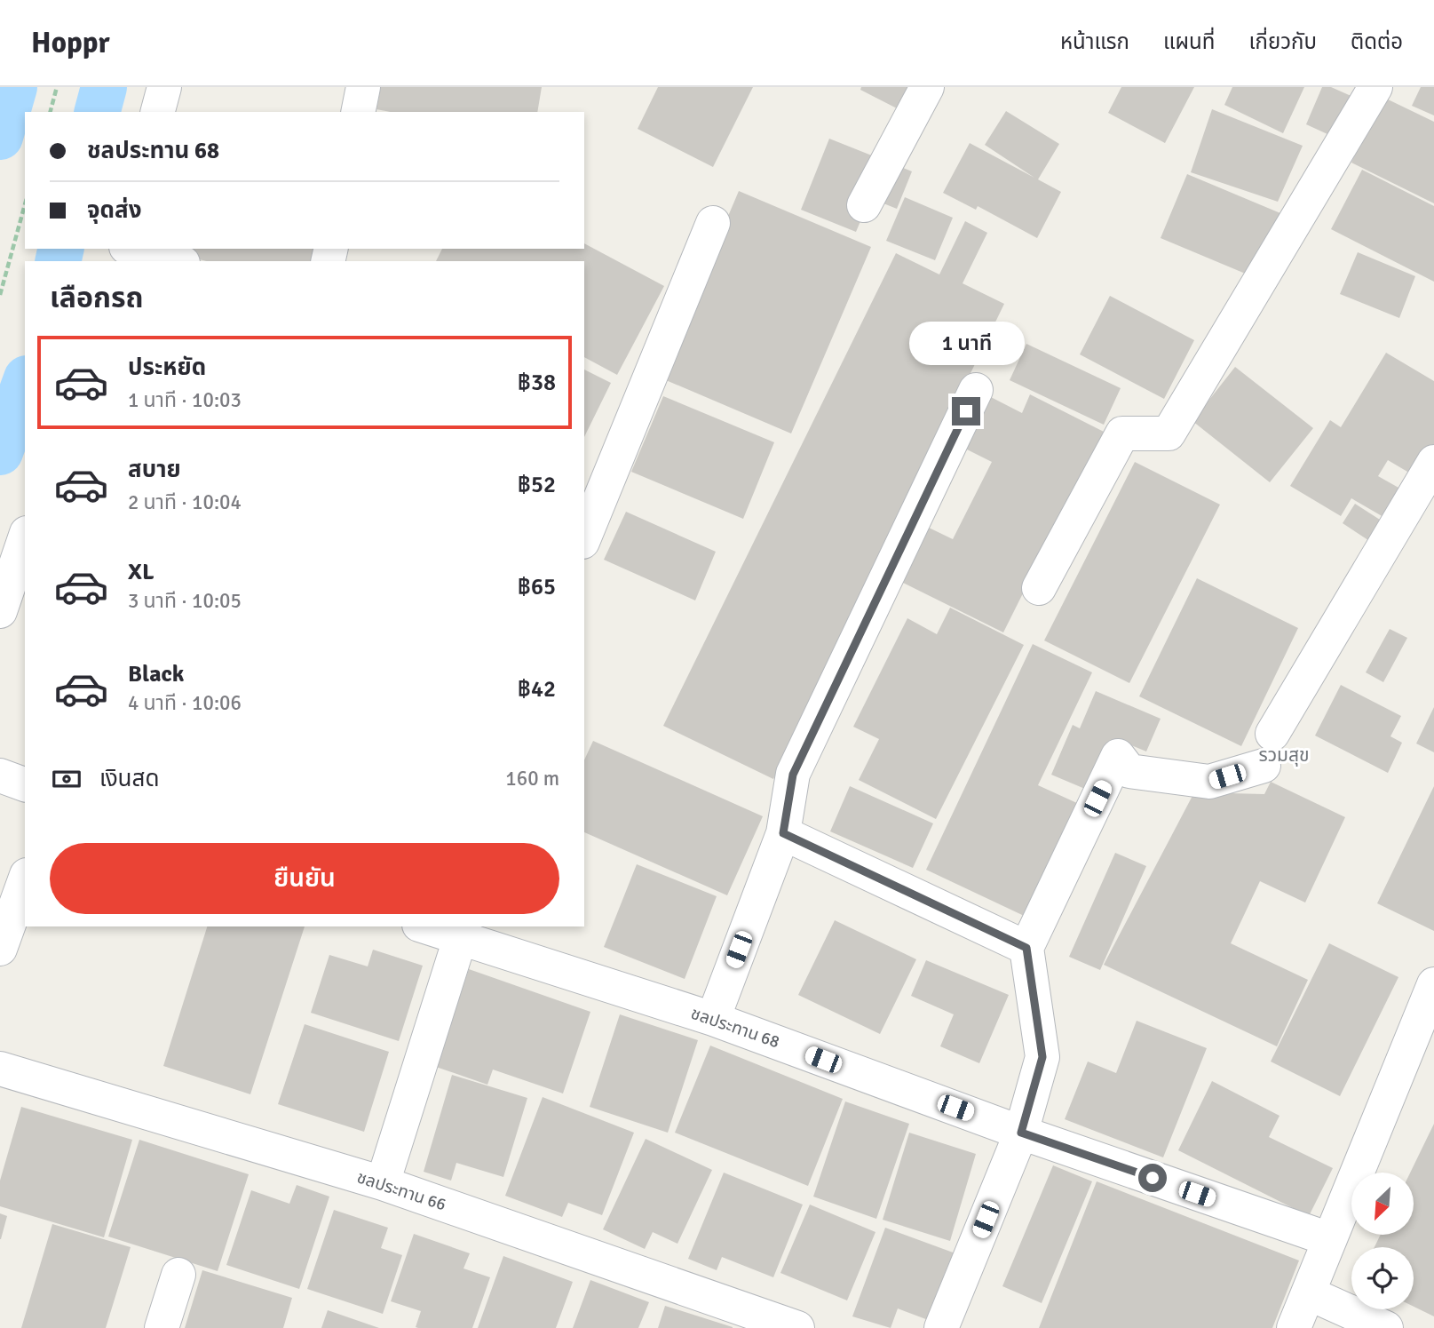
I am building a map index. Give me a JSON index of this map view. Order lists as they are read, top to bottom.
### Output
{
  "streets": {
    "street": ["ชลประทาน 68", "ชลประทาน 66"]
  },
  "districts": ["รวมสุข"],
  "north": "bottom left",
  "page": {
    "header": "Hoppr",
    "nav": [
      "หน้าแรก",
      "แผนที่",
      "เกี่ยวกับ",
      "ติดต่อ"
    ],
    "banner": ["ชลประทาน 68", "จุดส่ง"],
    "heading": "เลือกรถ",
    "bubble": "1 นาที",
    "list": [
      {
        "name": "ประหยัด",
        "note": "1 นาที · 10:03",
        "value": "฿38"
      },
      {
        "name": "สบาย",
        "note": "2 นาที · 10:04",
        "value": "฿52"
      },
      {
        "name": "XL",
        "note": "3 นาที · 10:05",
        "value": "฿65"
      },
      {
        "name": "Black",
        "note": "4 นาที · 10:06",
        "value": "฿42"
      }
    ],
    "pay": ["เงินสด", "160 m"],
    "buttons": "ยืนยัน"
  }
}
